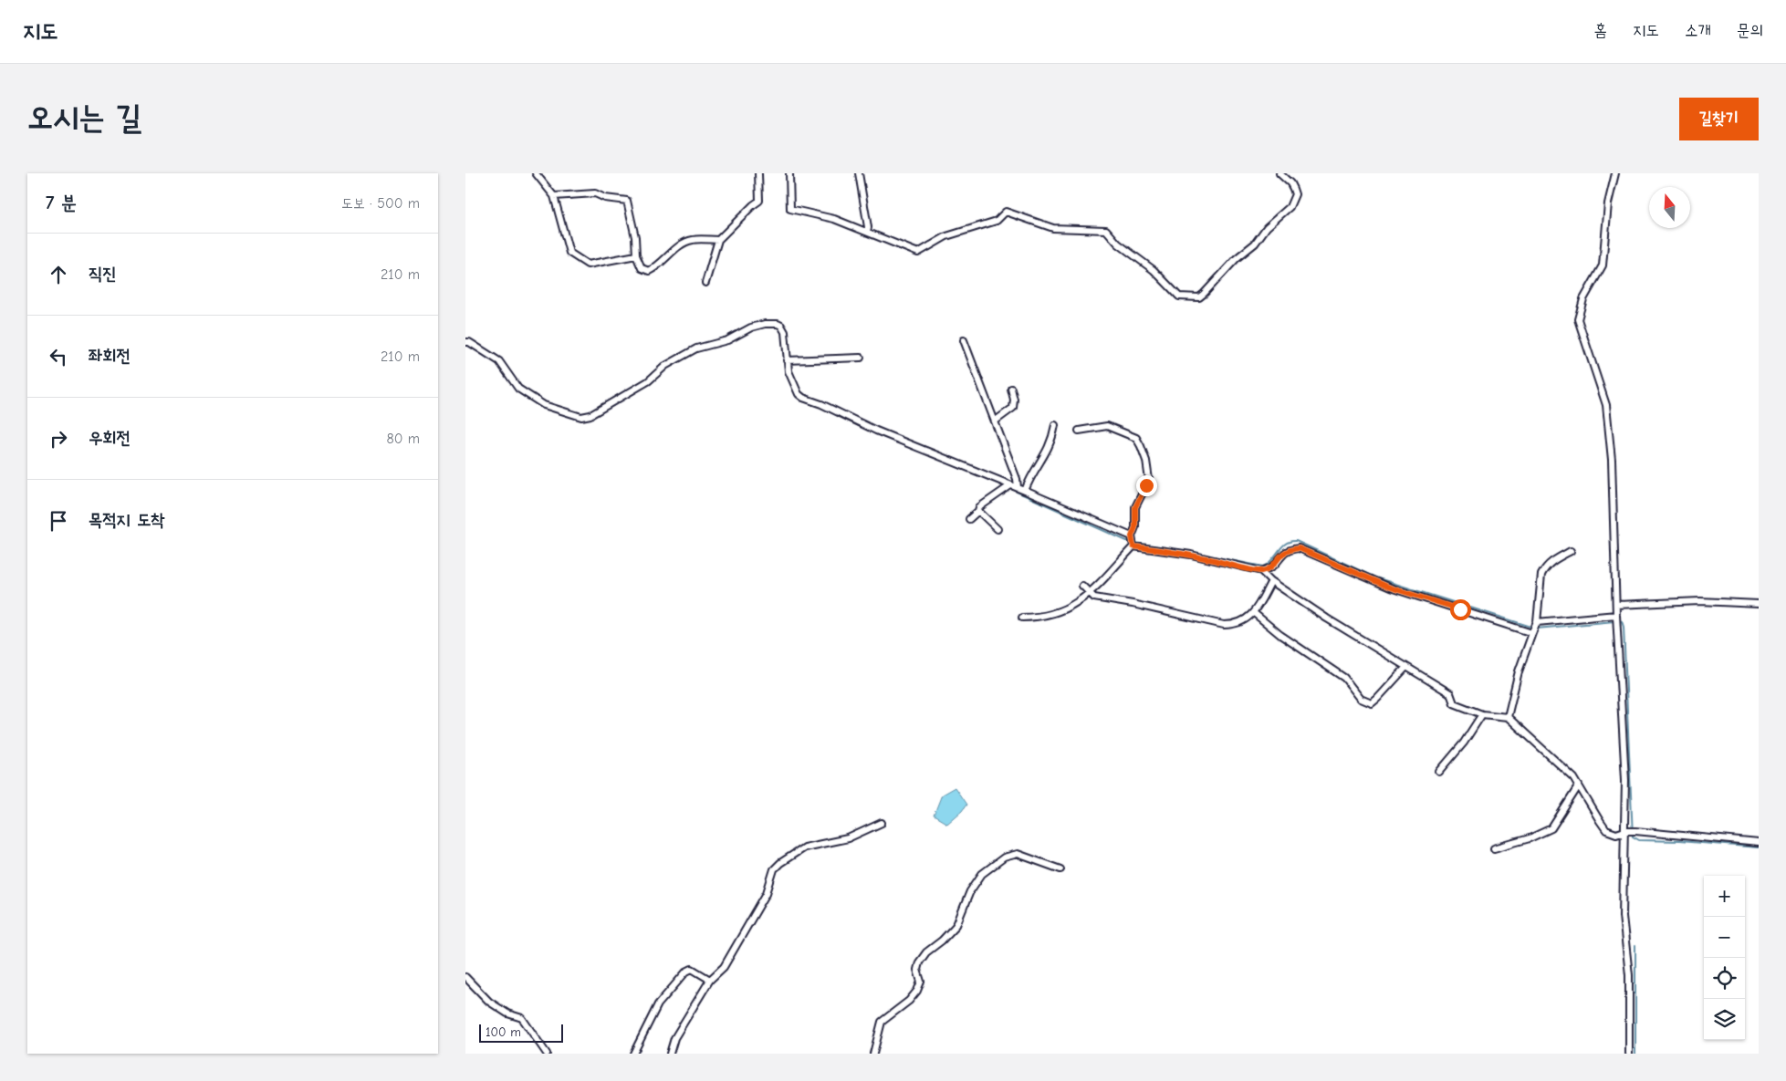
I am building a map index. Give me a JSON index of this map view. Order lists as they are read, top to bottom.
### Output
{
  "scale_bar": "100 m",
  "north": "top",
  "page": {
    "header": "지도",
    "nav": [
      "홈",
      "지도",
      "소개",
      "문의"
    ],
    "buttons": "길찾기",
    "title": "오시는 길",
    "heading": ["7 분", "도보 · 500 m"],
    "list": [
      ["직진", "210 m"],
      ["좌회전", "210 m"],
      ["우회전", "80 m"],
      "목적지 도착"
    ],
    "map_buttons": ["+", "−"],
    "scale": "100 m"
  }
}
